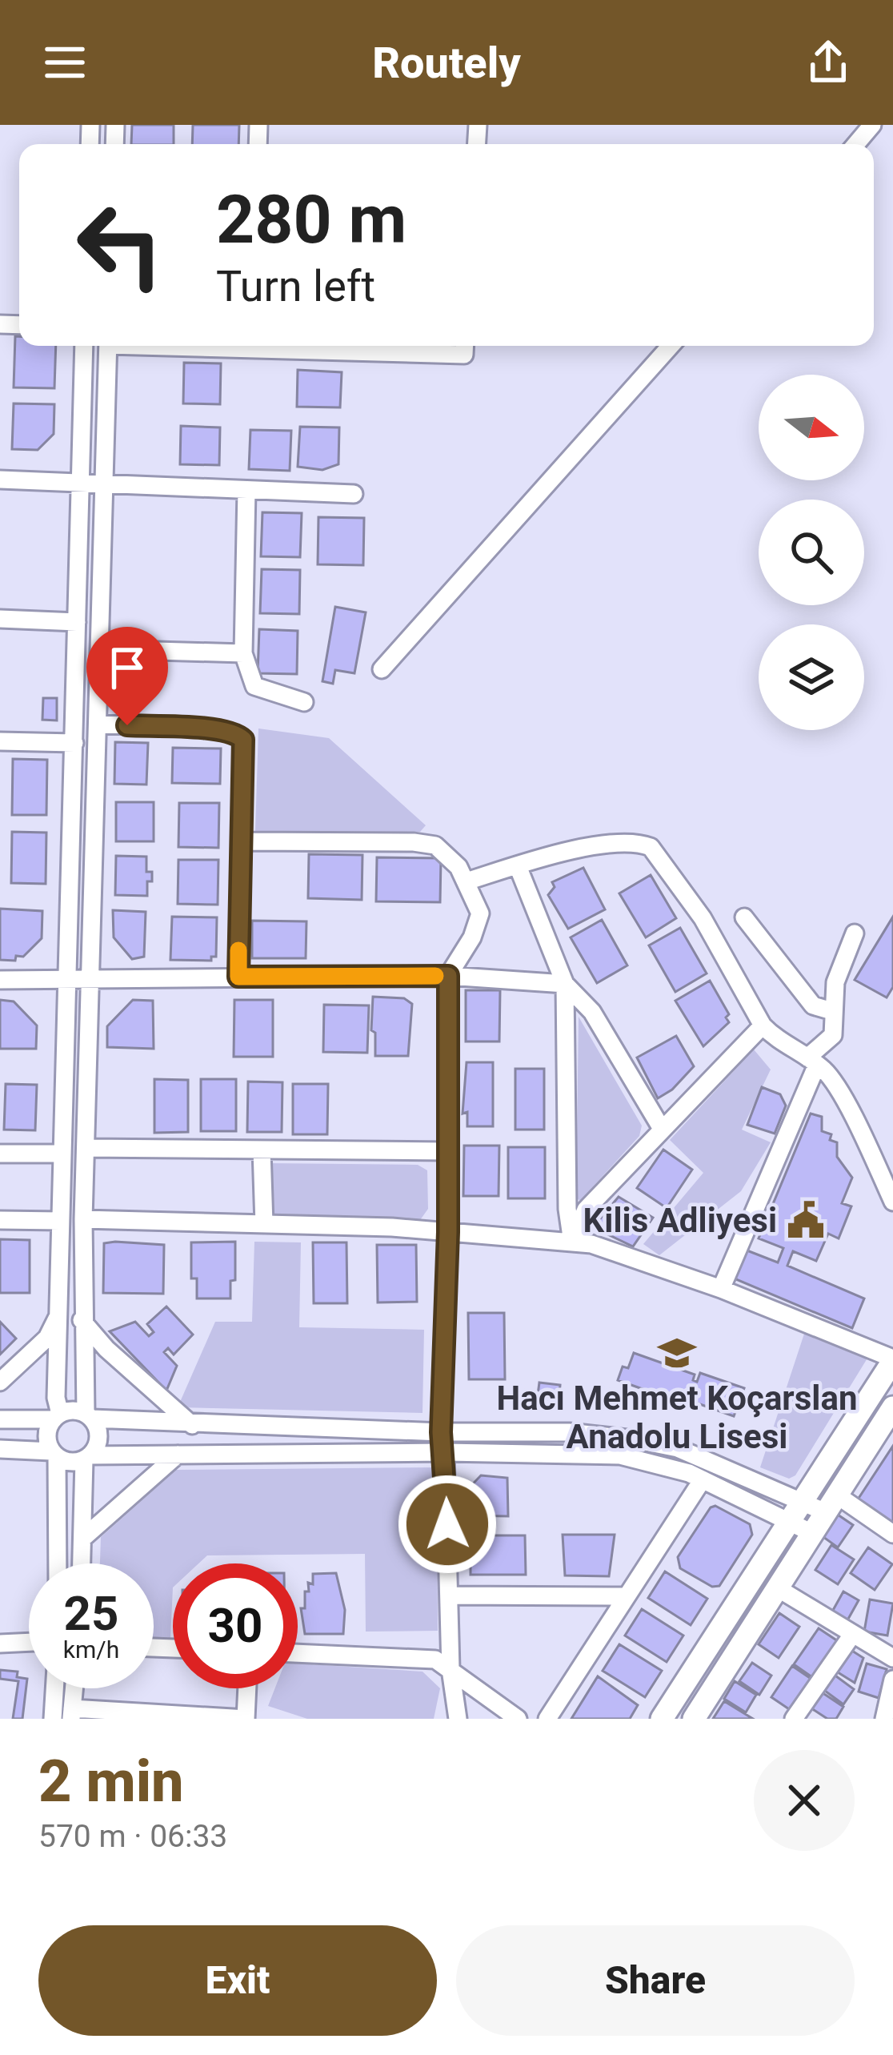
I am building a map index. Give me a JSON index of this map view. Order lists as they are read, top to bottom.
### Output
{
  "places": {
    "public building": ["Kilis Adliyesi"],
    "school or university": ["Hacı Mehmet Koçarslan Anadolu Lisesi"]
  },
  "north": "right",
  "page": {
    "header": "Routely",
    "turn": ["280 m", "Turn left"],
    "speed": "25 km/h",
    "limit": "30",
    "heading": ["2 min", "570 m · 06:33"],
    "buttons": ["Exit", "Share"]
  }
}
